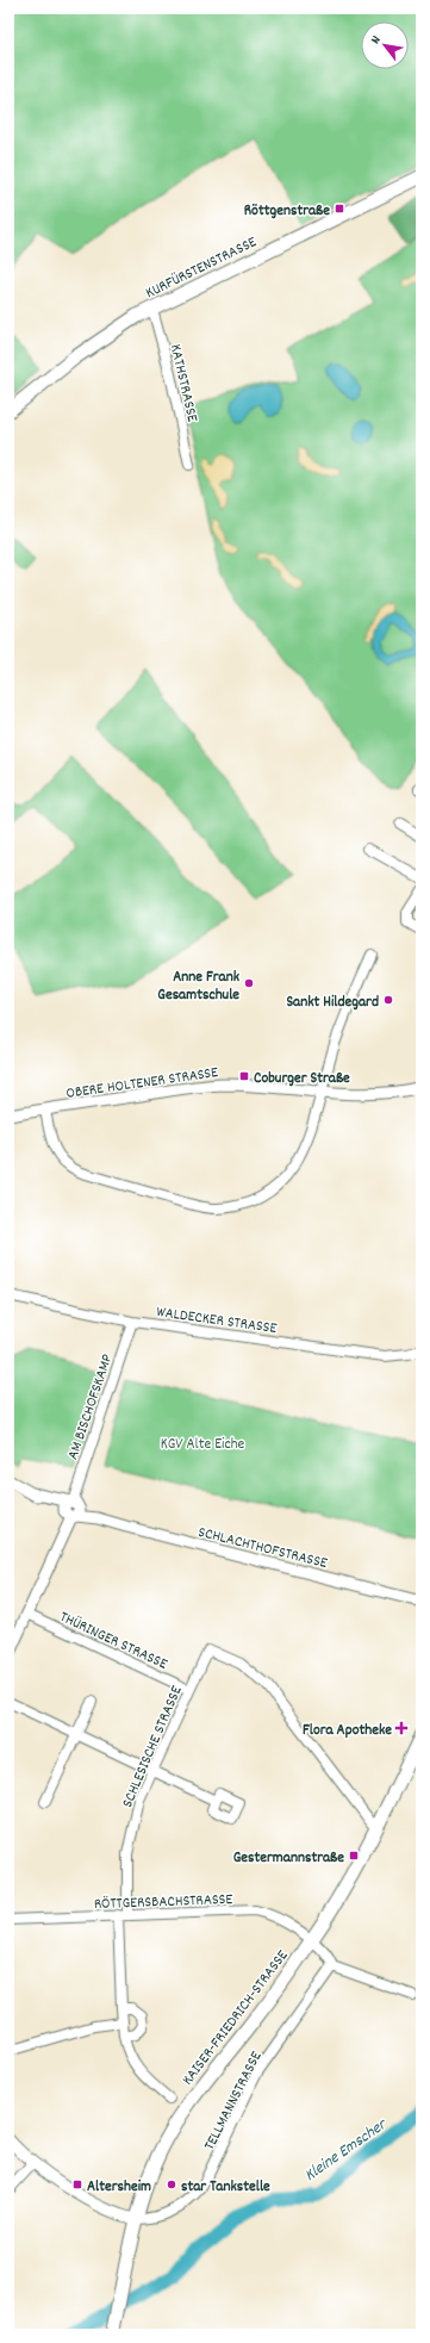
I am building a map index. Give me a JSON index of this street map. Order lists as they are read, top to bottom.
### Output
{
  "streets": {
    "main road": ["KURFÜRSTENSTRASSE", "KAISER-FRIEDRICH-STRASSE"],
    "street": [
      "KATHSTRASSE",
      "OBERE HOLTENER STRASSE",
      "WALDECKER STRASSE",
      "AM BISCHOFSKAMP",
      "SCHLACHTHOFSTRASSE",
      "THÜRINGER STRASSE",
      "SCHLESISCHE STRASSE",
      "RÖTTGERSBACHSTRASSE",
      "TELLMANNSTRASSE"
    ]
  },
  "crossings": [
    ["KURFÜRSTENSTRASSE", "KATHSTRASSE"],
    ["WALDECKER STRASSE", "AM BISCHOFSKAMP"],
    ["AM BISCHOFSKAMP", "SCHLACHTHOFSTRASSE"],
    ["AM BISCHOFSKAMP", "THÜRINGER STRASSE"],
    ["THÜRINGER STRASSE", "SCHLESISCHE STRASSE"],
    ["SCHLESISCHE STRASSE", "RÖTTGERSBACHSTRASSE"],
    ["SCHLESISCHE STRASSE", "KAISER-FRIEDRICH-STRASSE"],
    ["RÖTTGERSBACHSTRASSE", "KAISER-FRIEDRICH-STRASSE"],
    ["KAISER-FRIEDRICH-STRASSE", "TELLMANNSTRASSE"]
  ],
  "water": ["Kleine Emscher"],
  "parks": ["KGV Alte Eiche"],
  "places": {
    "transit": [
      "Röttgenstraße",
      "Coburger Straße",
      "Gestermannstraße",
      "Altersheim"
    ],
    "other": ["Anne Frank Gesamtschule", "Sankt Hildegard", "star Tankstelle"],
    "health": ["Flora Apotheke"]
  },
  "north": "top left"
}
